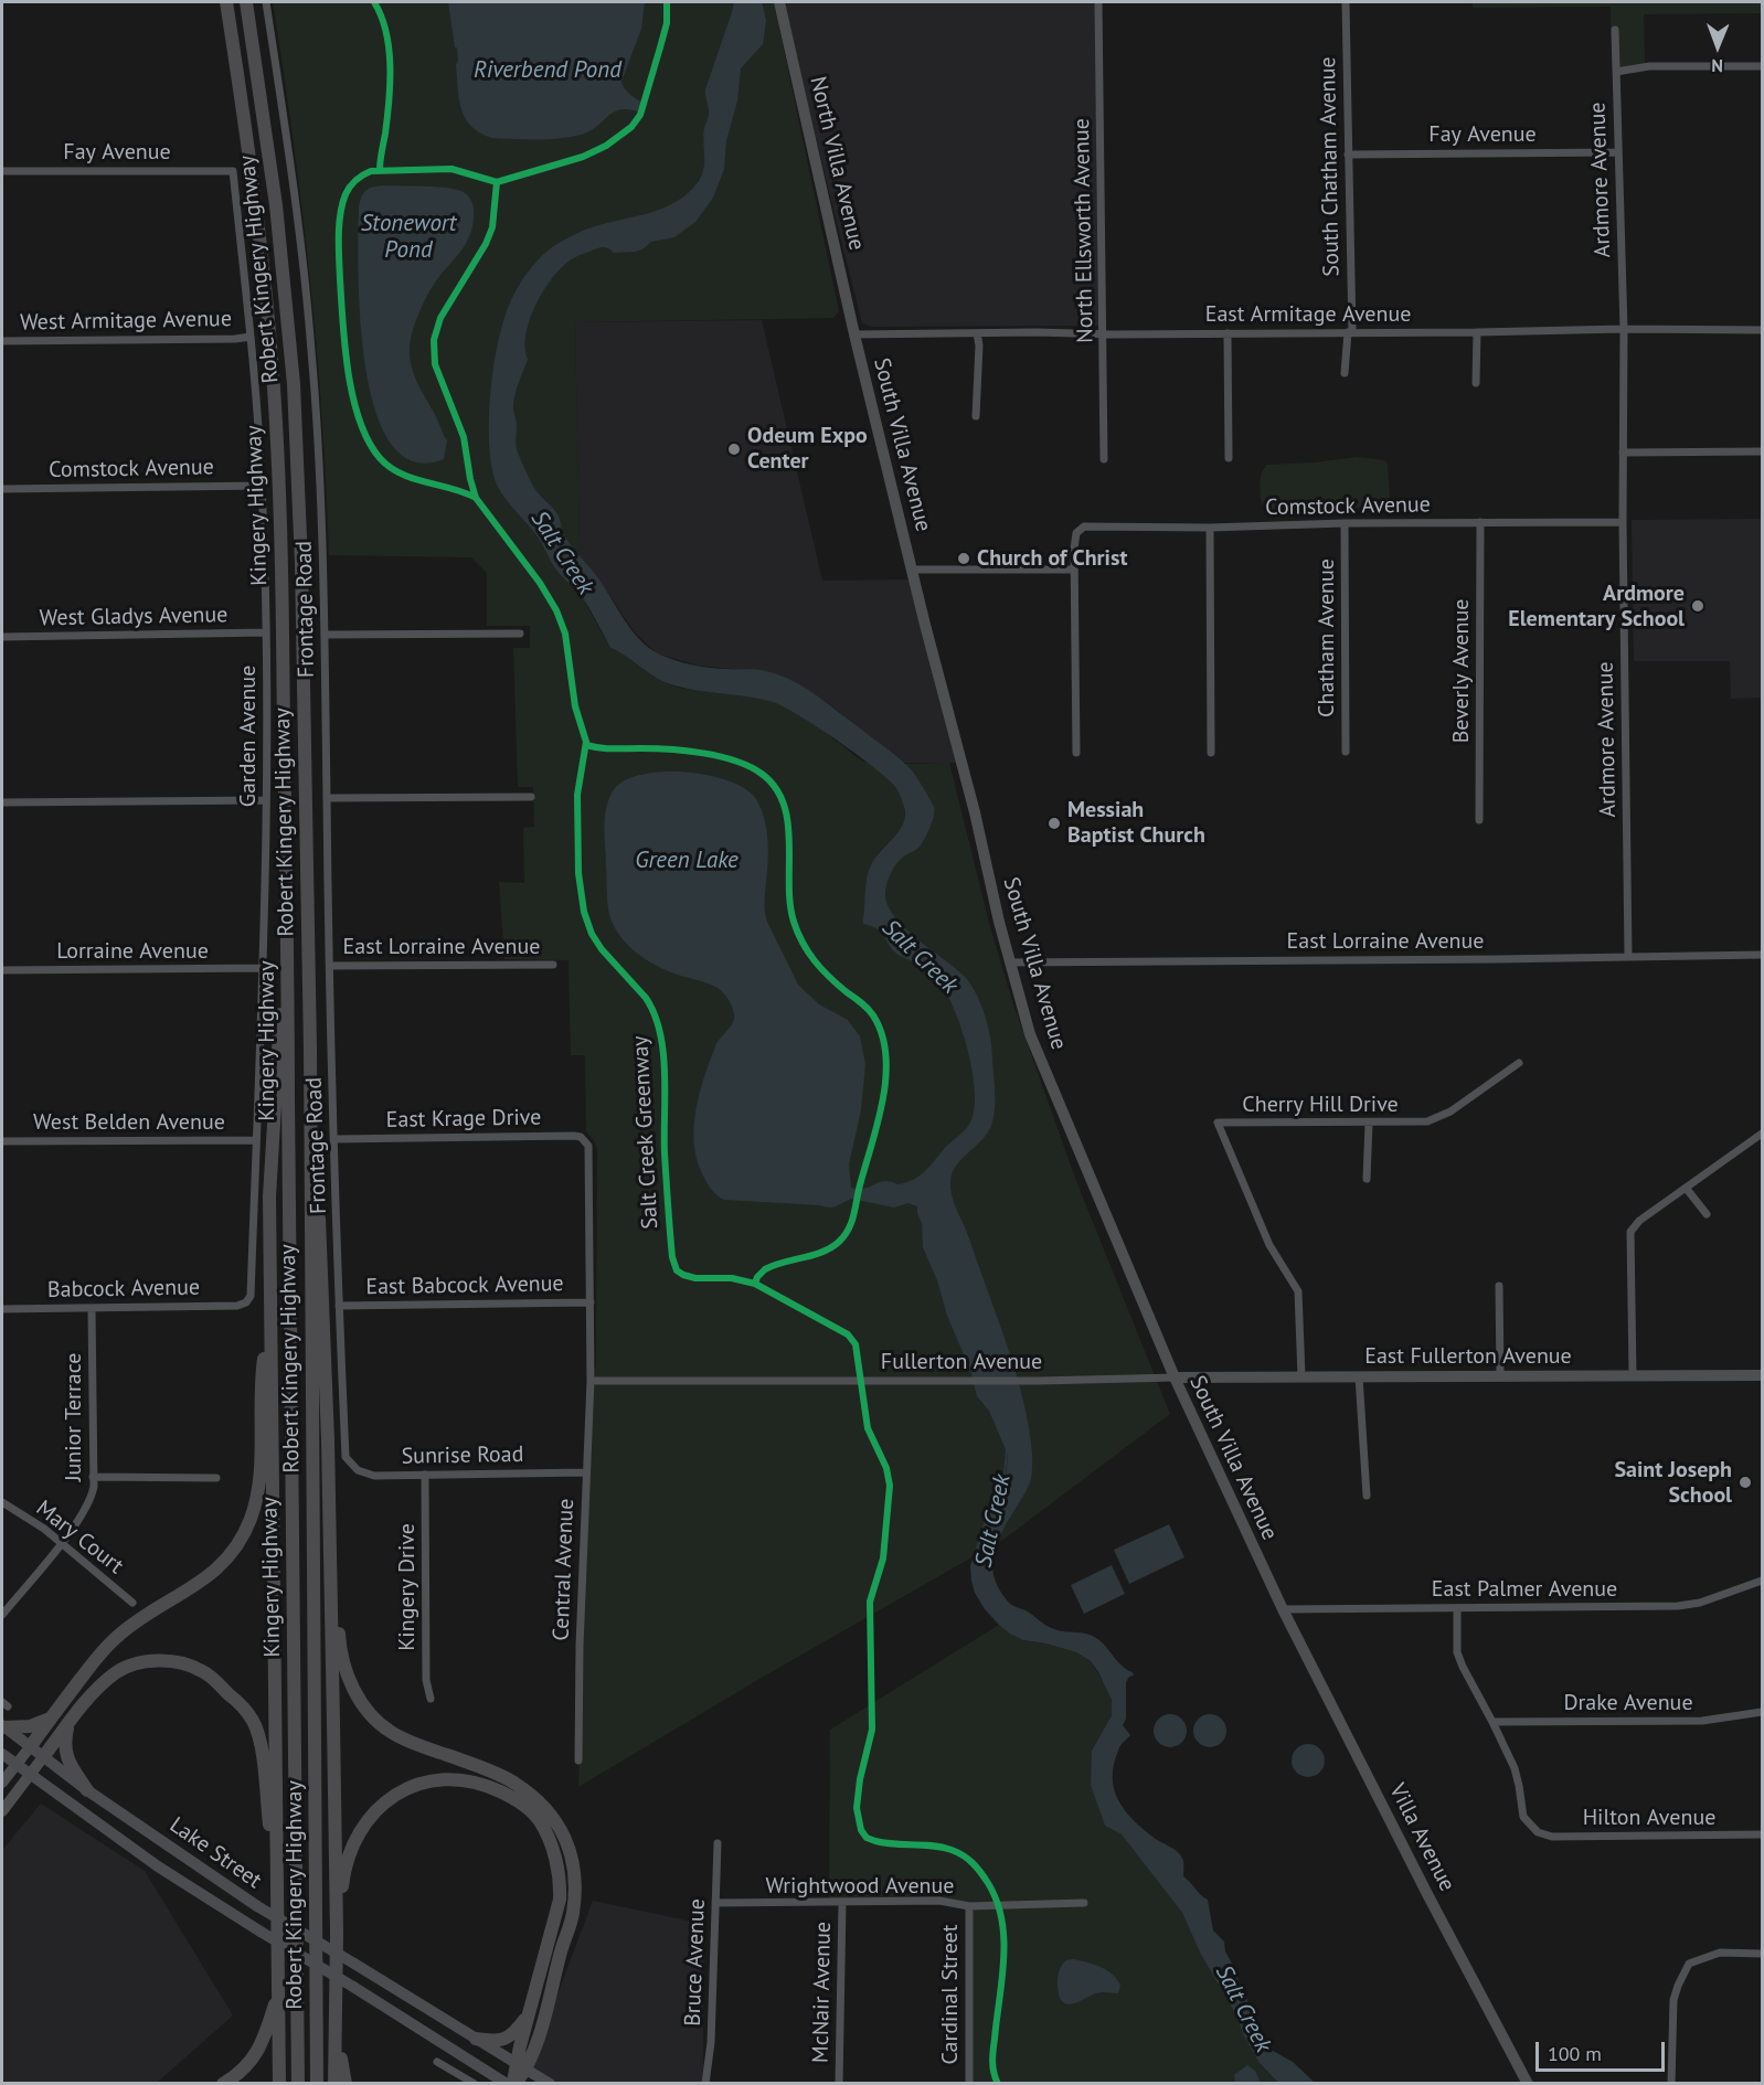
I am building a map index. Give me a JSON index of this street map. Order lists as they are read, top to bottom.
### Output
{
  "streets": {
    "highway": ["Robert Kingery Highway", "Kingery Highway"],
    "main road": [
      "North Villa Avenue",
      "South Villa Avenue",
      "East Fullerton Avenue",
      "Villa Avenue",
      "Lake Street"
    ],
    "street": [
      "Fay Avenue",
      "South Chatham Avenue",
      "Ardmore Avenue",
      "North Ellsworth Avenue",
      "East Armitage Avenue",
      "West Armitage Avenue",
      "Comstock Avenue",
      "Frontage Road",
      "West Gladys Avenue",
      "Chatham Avenue",
      "Beverly Avenue",
      "Garden Avenue",
      "East Lorraine Avenue",
      "Lorraine Avenue",
      "Cherry Hill Drive",
      "East Krage Drive",
      "West Belden Avenue",
      "East Babcock Avenue",
      "Babcock Avenue",
      "Fullerton Avenue",
      "Junior Terrace",
      "Sunrise Road",
      "Mary Court",
      "Central Avenue",
      "Kingery Drive",
      "East Palmer Avenue",
      "Drake Avenue",
      "Hilton Avenue",
      "Wrightwood Avenue",
      "Bruce Avenue",
      "McNair Avenue",
      "Cardinal Street"
    ],
    "cycle path": ["Salt Creek Greenway"]
  },
  "crossings": [
    ["Fay Avenue", "South Chatham Avenue"],
    ["Fay Avenue", "Ardmore Avenue"],
    ["Fay Avenue", "Garden Avenue"],
    ["North Villa Avenue", "East Armitage Avenue"],
    ["North Villa Avenue", "South Villa Avenue"],
    ["South Chatham Avenue", "East Armitage Avenue"],
    ["Ardmore Avenue", "East Armitage Avenue"],
    ["Ardmore Avenue", "Comstock Avenue"],
    ["Ardmore Avenue", "East Lorraine Avenue"],
    ["North Ellsworth Avenue", "East Armitage Avenue"],
    ["East Armitage Avenue", "South Villa Avenue"],
    ["West Armitage Avenue", "Garden Avenue"],
    ["South Villa Avenue", "East Lorraine Avenue"],
    ["South Villa Avenue", "East Fullerton Avenue"],
    ["South Villa Avenue", "Fullerton Avenue"],
    ["South Villa Avenue", "East Palmer Avenue"],
    ["South Villa Avenue", "Villa Avenue"],
    ["Comstock Avenue", "Chatham Avenue"],
    ["Comstock Avenue", "Beverly Avenue"],
    ["Comstock Avenue", "Garden Avenue"],
    ["Frontage Road", "East Lorraine Avenue"],
    ["Frontage Road", "East Krage Drive"],
    ["Frontage Road", "East Babcock Avenue"],
    ["Frontage Road", "Sunrise Road"],
    ["West Gladys Avenue", "Garden Avenue"],
    ["Garden Avenue", "Lorraine Avenue"],
    ["Garden Avenue", "West Belden Avenue"],
    ["Garden Avenue", "Babcock Avenue"],
    ["Cherry Hill Drive", "East Fullerton Avenue"],
    ["East Krage Drive", "Central Avenue"],
    ["East Babcock Avenue", "Central Avenue"],
    ["Babcock Avenue", "Junior Terrace"],
    ["East Fullerton Avenue", "Fullerton Avenue"],
    ["Fullerton Avenue", "Central Avenue"],
    ["Junior Terrace", "Mary Court"],
    ["Sunrise Road", "Central Avenue"],
    ["Sunrise Road", "Kingery Drive"],
    ["East Palmer Avenue", "Villa Avenue"],
    ["Drake Avenue", "Hilton Avenue"],
    ["Wrightwood Avenue", "Bruce Avenue"],
    ["Wrightwood Avenue", "McNair Avenue"],
    ["Wrightwood Avenue", "Cardinal Street"]
  ],
  "water": [
    "Riverbend Pond",
    "Stonewort Pond",
    "Salt Creek",
    "Green Lake"
  ],
  "places": [
    "Odeum Expo Center",
    "Church of Christ",
    "Ardmore Elementary School",
    "Messiah Baptist Church",
    "Saint Joseph School"
  ],
  "scale_bar": "100 m",
  "north": "bottom"
}
